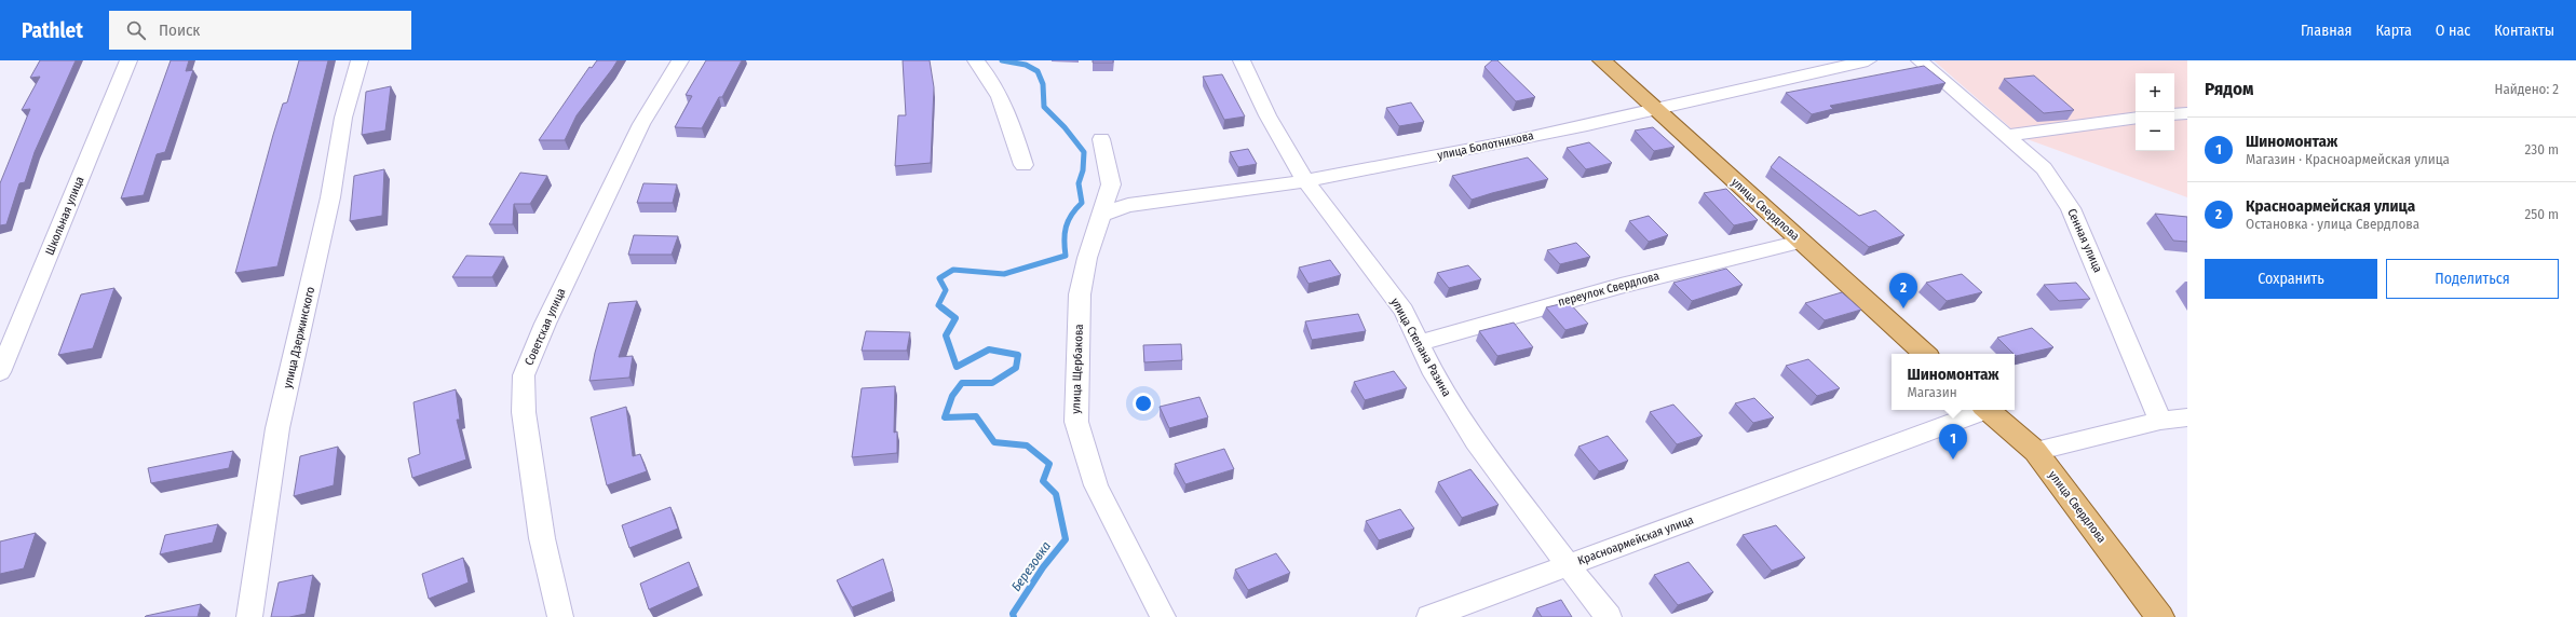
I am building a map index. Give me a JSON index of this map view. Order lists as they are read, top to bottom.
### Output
{
  "streets": {
    "main road": ["улица Свердлова"],
    "street": [
      "улица Болотникова",
      "Школьная улица",
      "Сенная улица",
      "переулок Свердлова",
      "Советская улица",
      "улица Дзержинского",
      "улица Степана Разина",
      "улица Щербакова",
      "Красноармейская улица"
    ]
  },
  "crossings": [
    ["улица Болотникова", "улица Свердлова"],
    ["улица Болотникова", "улица Степана Разина"],
    ["улица Болотникова", "улица Щербакова"],
    ["улица Свердлова", "переулок Свердлова"],
    ["переулок Свердлова", "улица Степана Разина"],
    ["улица Степана Разина", "Красноармейская улица"]
  ],
  "water": ["Березовка"],
  "page": {
    "header": "Pathlet",
    "search": "Поиск",
    "nav": [
      "Главная",
      "Карта",
      "О нас",
      "Контакты"
    ],
    "heading": ["Рядом", "Найдено: 2"],
    "map_buttons": ["+", "−"],
    "list": [
      {
        "mark": "1",
        "name": "Шиномонтаж",
        "note": "Магазин · Красноармейская улица",
        "value": "230 m"
      },
      {
        "mark": "2",
        "name": "Красноармейская улица",
        "note": "Остановка · улица Свердлова",
        "value": "250 m"
      }
    ],
    "buttons": ["Сохранить", "Поделиться"],
    "pins": ["2", "1"],
    "popup": ["Шиномонтаж", "Магазин"]
  }
}
